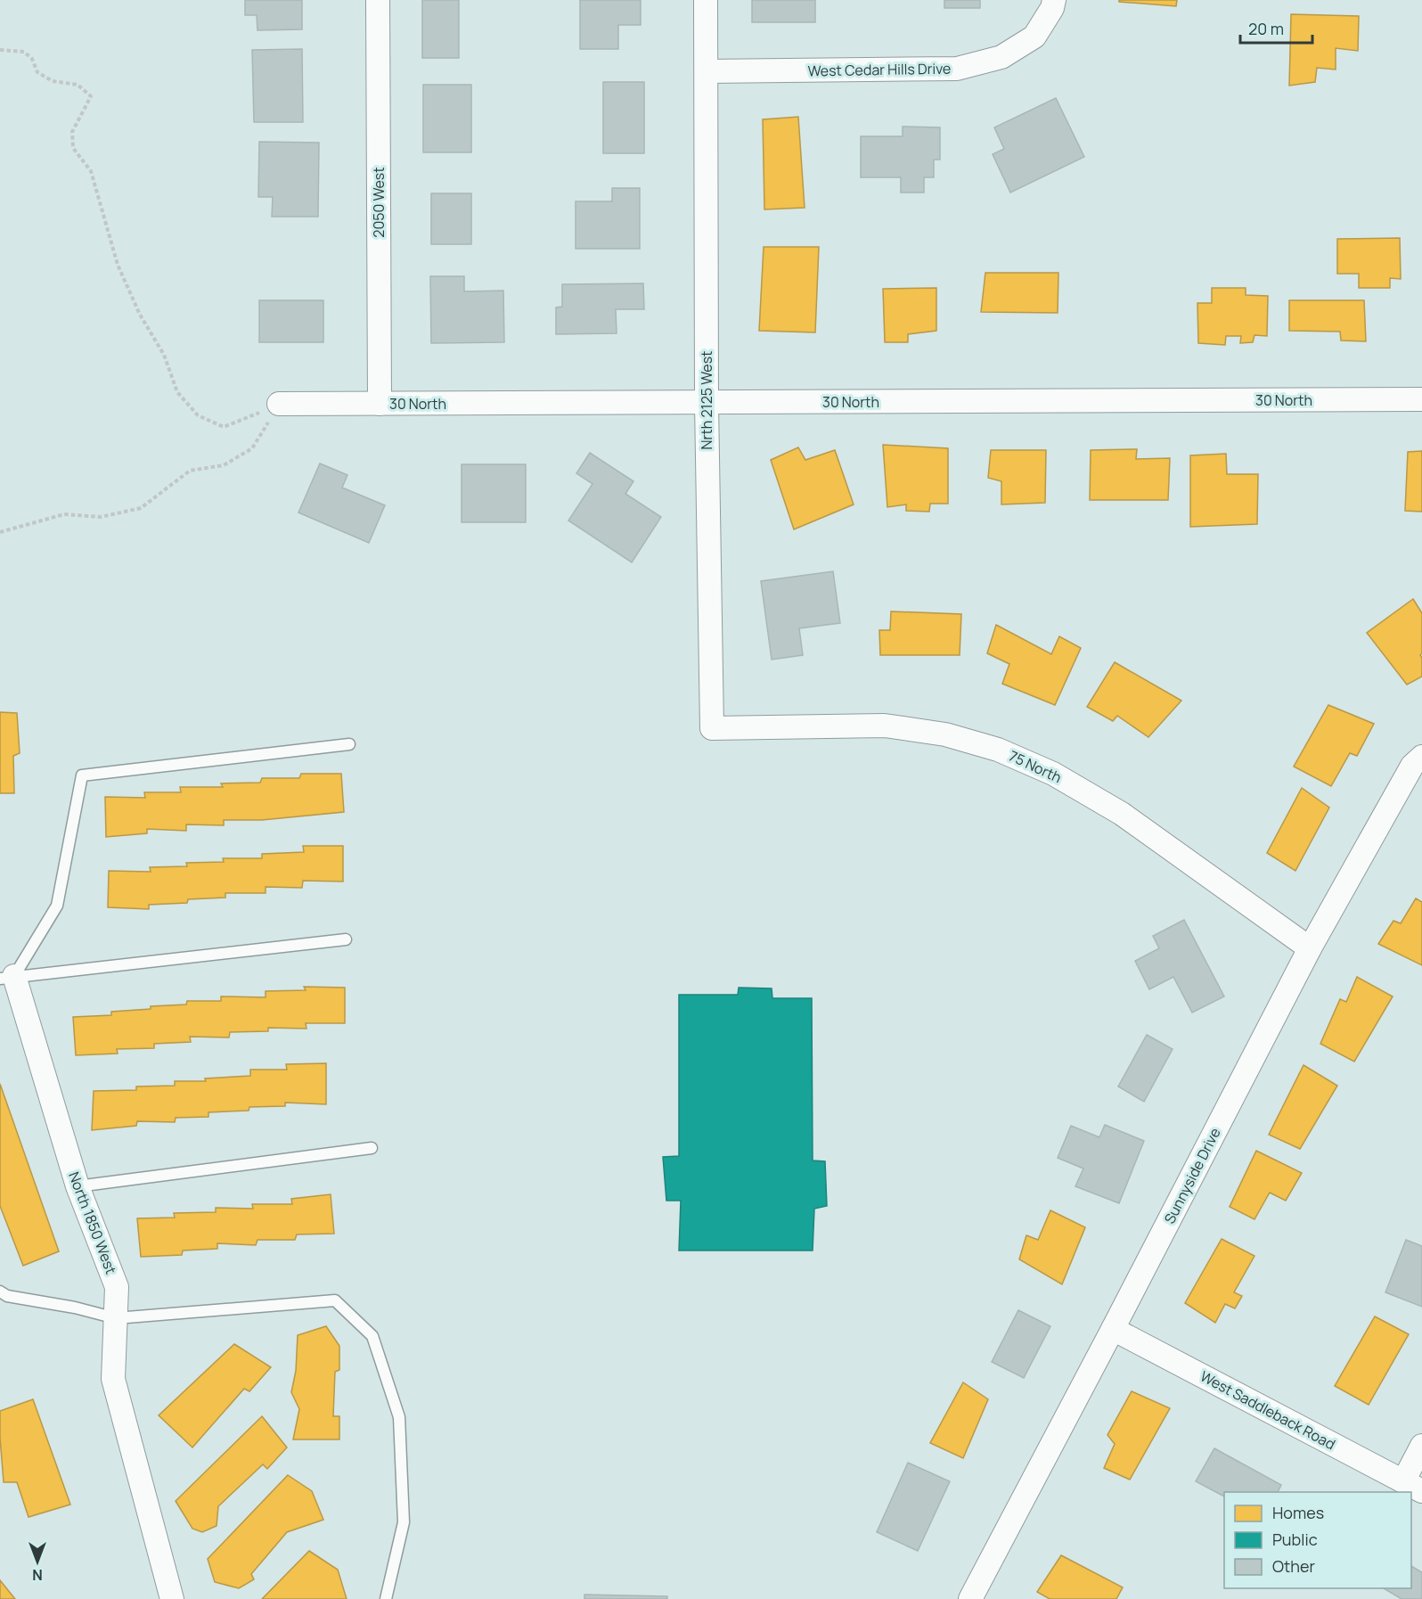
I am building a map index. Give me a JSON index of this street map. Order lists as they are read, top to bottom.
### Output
{
  "streets": {
    "street": [
      "West Cedar Hills Drive",
      "2050 West",
      "Nrth 2125 West",
      "30 North",
      "75 North",
      "Sunnyside Drive",
      "North 1850 West",
      "West Saddleback Road"
    ]
  },
  "crossings": [
    ["West Cedar Hills Drive", "Nrth 2125 West"],
    ["2050 West", "30 North"],
    ["Nrth 2125 West", "30 North"],
    ["Nrth 2125 West", "75 North"],
    ["75 North", "Sunnyside Drive"],
    ["Sunnyside Drive", "West Saddleback Road"]
  ],
  "legend": ["Homes", "Public", "Other"],
  "scale_bar": "20 m",
  "north": "bottom"
}
